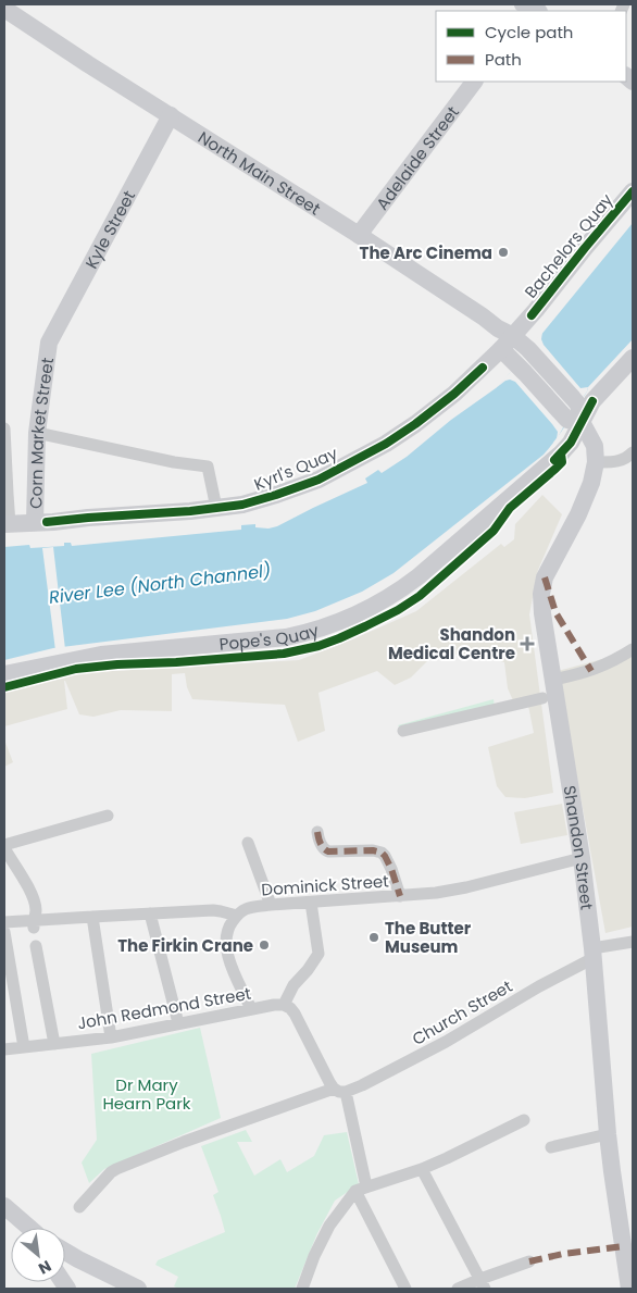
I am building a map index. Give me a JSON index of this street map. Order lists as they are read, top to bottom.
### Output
{
  "streets": {
    "main road": [
      "Adelaide Street",
      "North Main Street",
      "Kyle Street",
      "Bachelors Quay",
      "Corn Market Street",
      "Kyrl's Quay",
      "Pope's Quay",
      "Shandon Street"
    ],
    "street": ["Dominick Street", "John Redmond Street", "Church Street"]
  },
  "crossings": [
    ["Adelaide Street", "North Main Street"],
    ["North Main Street", "Kyle Street"],
    ["North Main Street", "Bachelors Quay"],
    ["North Main Street", "Kyrl's Quay"],
    ["North Main Street", "Pope's Quay"],
    ["North Main Street", "Shandon Street"],
    ["Kyle Street", "Corn Market Street"],
    ["Bachelors Quay", "Kyrl's Quay"],
    ["Corn Market Street", "Kyrl's Quay"],
    ["Pope's Quay", "Shandon Street"],
    ["Shandon Street", "Dominick Street"],
    ["Shandon Street", "Church Street"],
    ["Dominick Street", "John Redmond Street"]
  ],
  "water": ["River Lee (North Channel)"],
  "parks": ["Dr Mary Hearn Park"],
  "places": {
    "other": ["The Arc Cinema", "The Butter Museum", "The Firkin Crane"],
    "health": ["Shandon Medical Centre"]
  },
  "legend": ["Cycle path", "Path"],
  "north": "bottom right"
}
